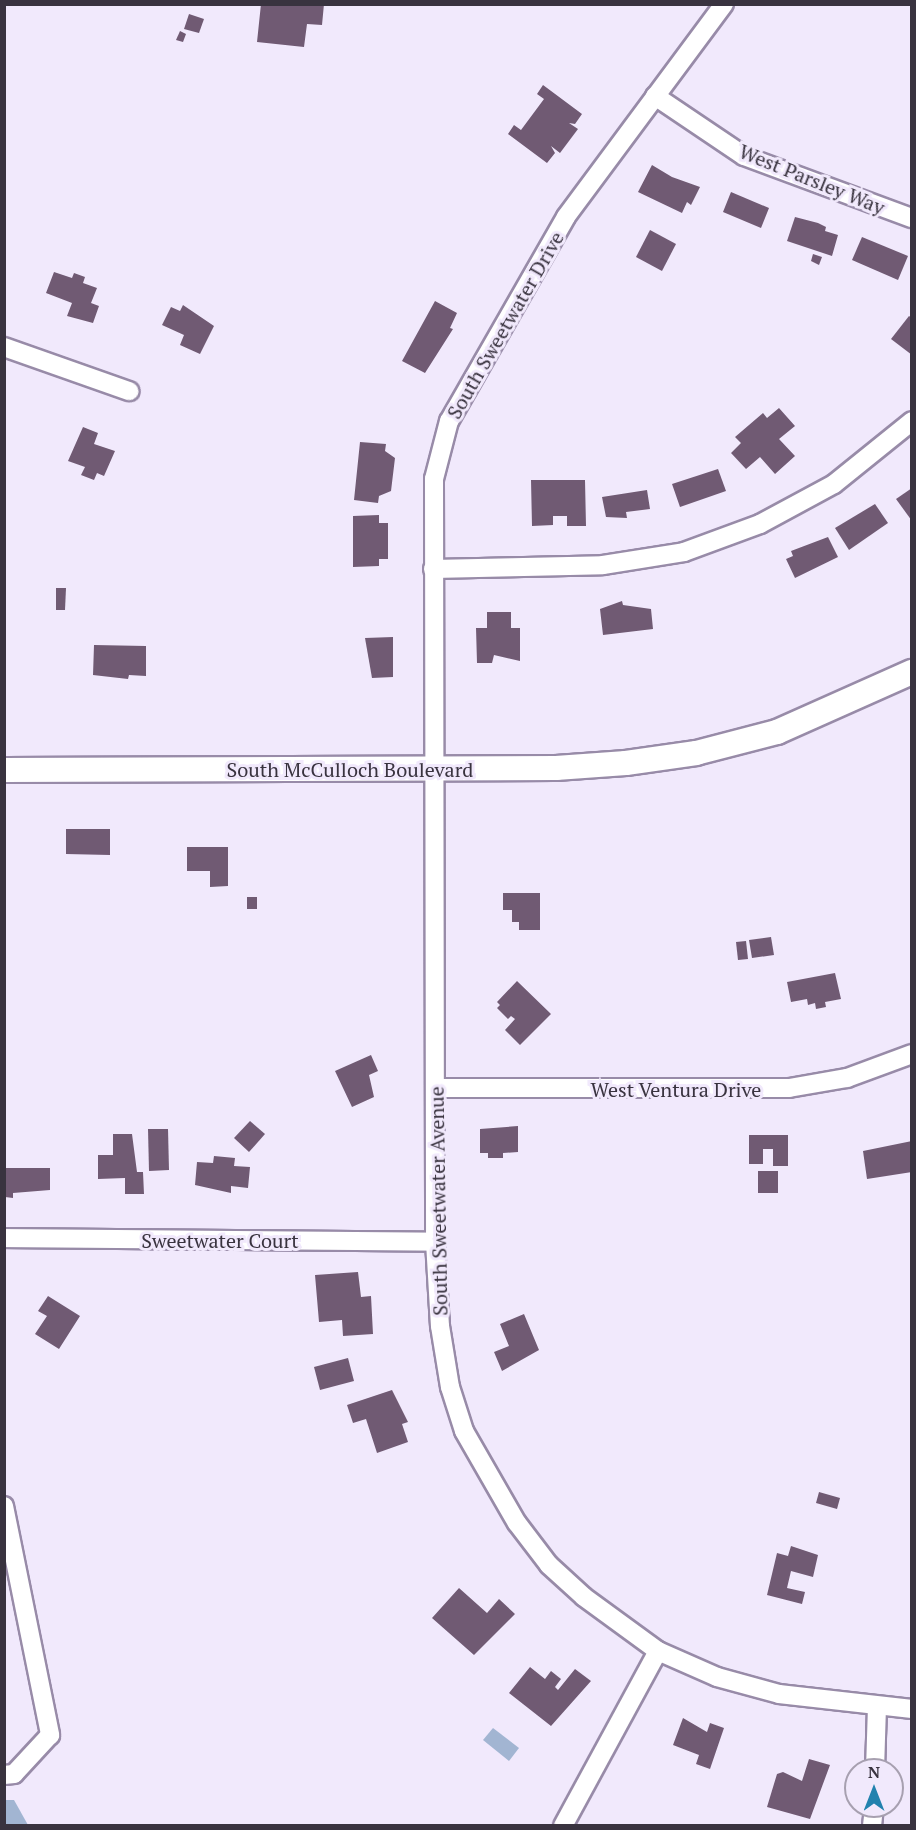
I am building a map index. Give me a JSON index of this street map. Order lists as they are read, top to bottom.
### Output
{
  "streets": {
    "main road": ["South McCulloch Boulevard"],
    "street": [
      "West Parsley Way",
      "South Sweetwater Drive",
      "West Ventura Drive",
      "South Sweetwater Avenue",
      "Sweetwater Court"
    ]
  },
  "crossings": [
    ["West Parsley Way", "South Sweetwater Drive"],
    ["South Sweetwater Drive", "South McCulloch Boulevard"],
    ["South Sweetwater Drive", "South Sweetwater Avenue"],
    ["South McCulloch Boulevard", "South Sweetwater Avenue"],
    ["West Ventura Drive", "South Sweetwater Avenue"],
    ["South Sweetwater Avenue", "Sweetwater Court"]
  ],
  "north": "top"
}
